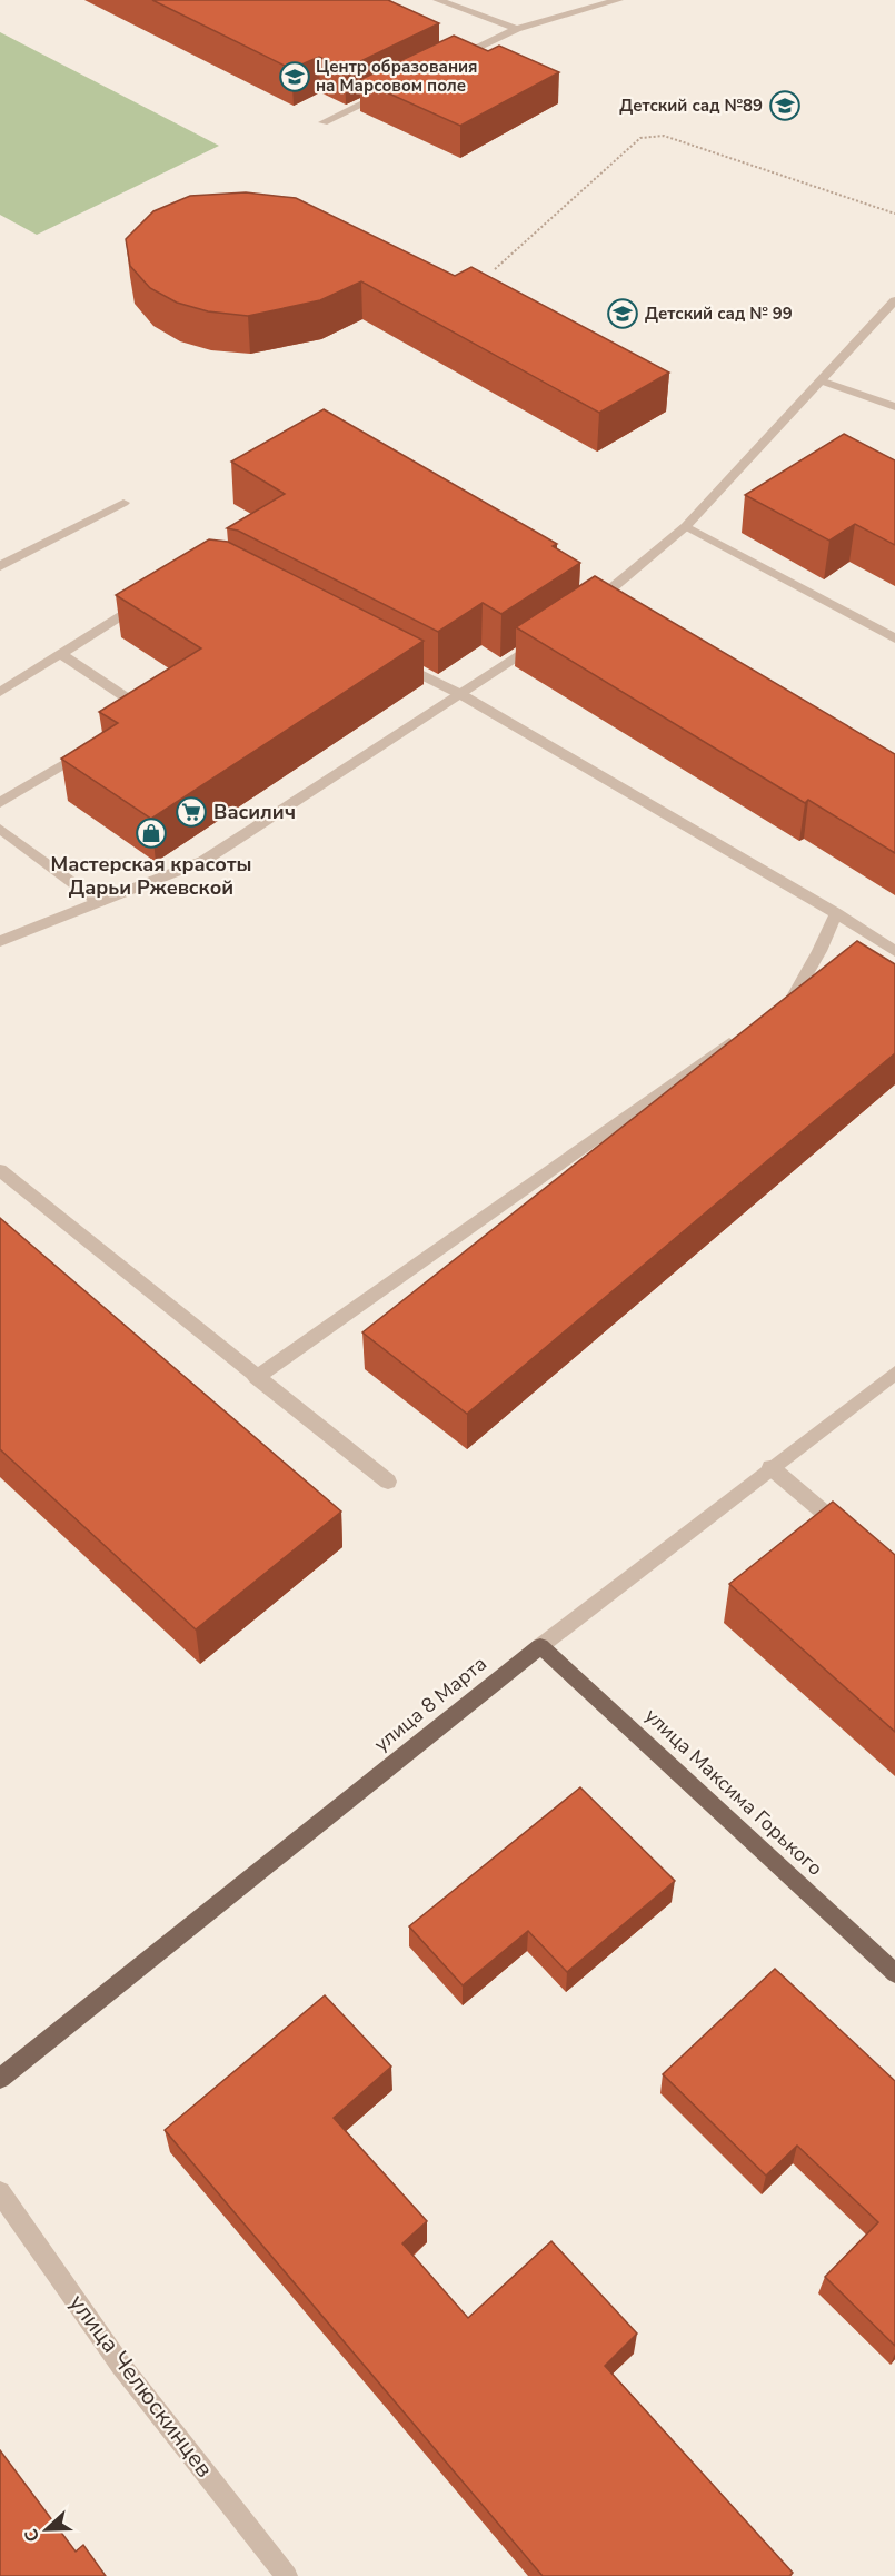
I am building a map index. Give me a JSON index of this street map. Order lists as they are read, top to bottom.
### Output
{
  "streets": {
    "main road": ["улица 8 Марта", "улица Максима Горького"],
    "street": ["улица Челюскинцев"]
  },
  "crossings": [
    ["улица 8 Марта", "улица Максима Горького"]
  ],
  "places": {
    "school or university": ["Центр образования на Марсовом поле", "Детский сад №89", "Детский сад № 99"],
    "supermarket": ["Василич"],
    "shop": ["Мастерская красоты Дарьи Ржевской"]
  },
  "north": "left"
}
